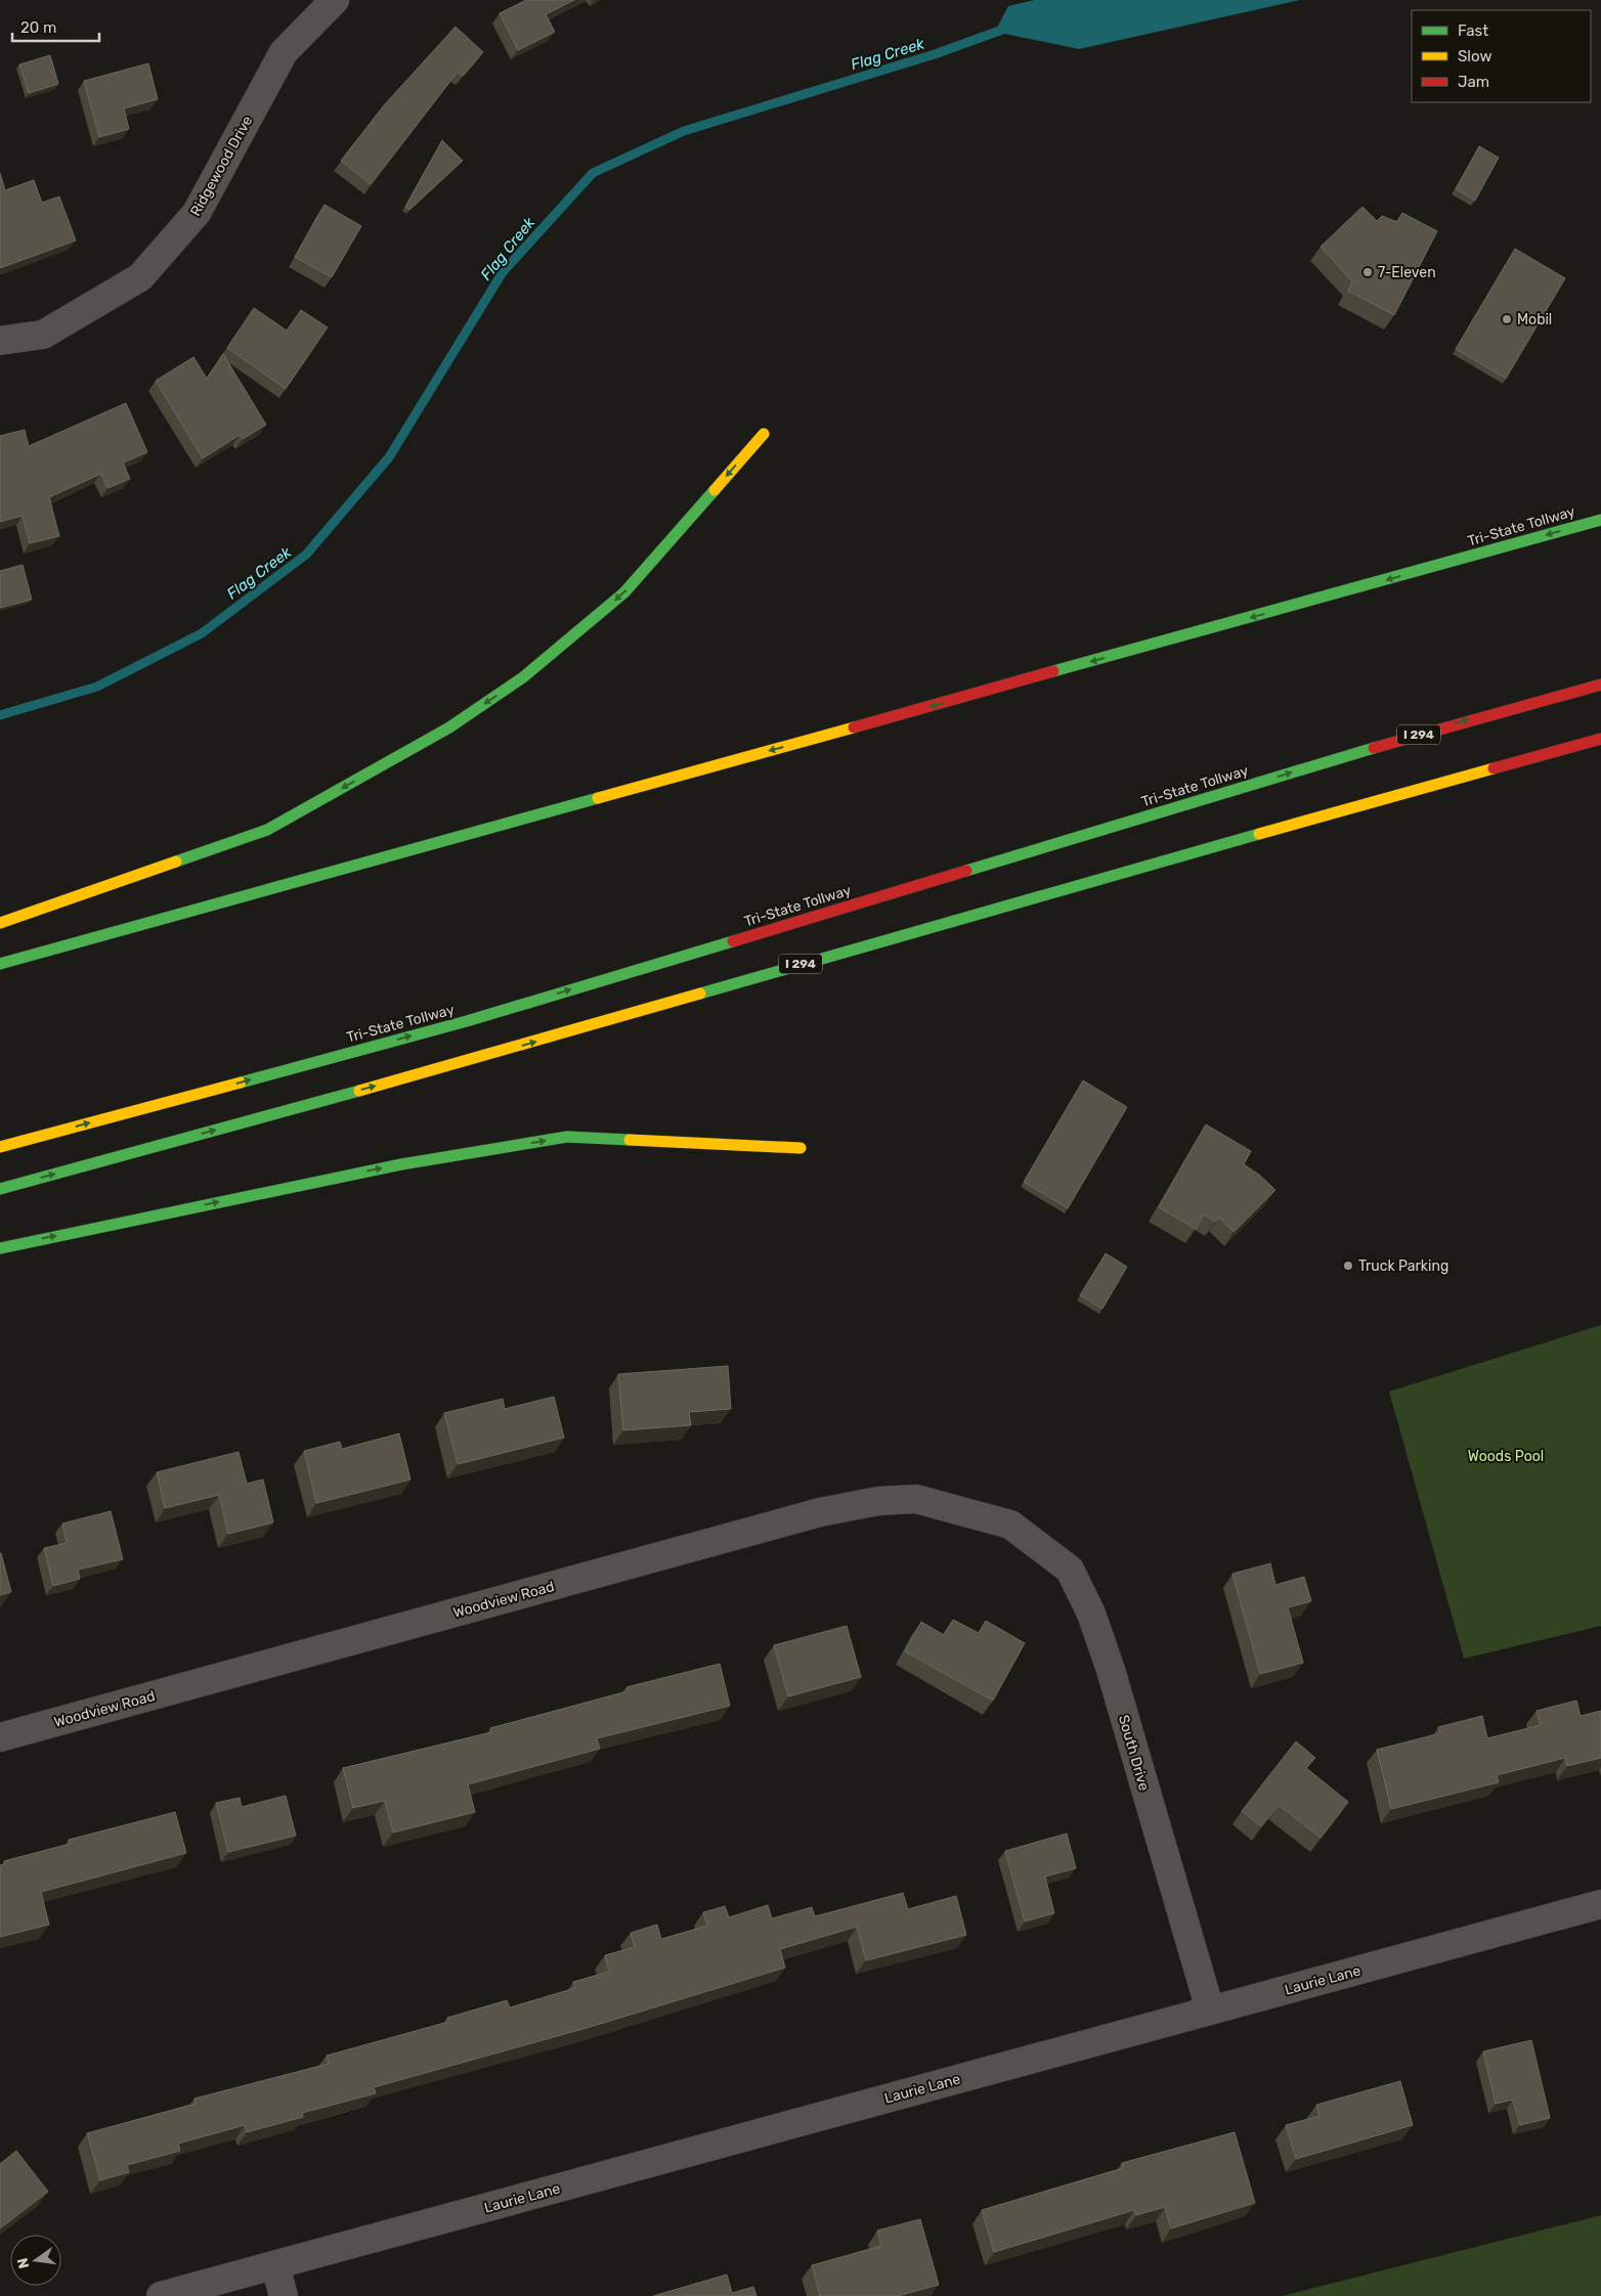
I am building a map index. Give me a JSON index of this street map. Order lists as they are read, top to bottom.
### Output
{
  "streets": {
    "highway": ["Tri-State Tollway", "I 294"],
    "street": [
      "Ridgewood Drive",
      "Woodview Road",
      "South Drive",
      "Laurie Lane"
    ]
  },
  "crossings": [
    ["Woodview Road", "South Drive"],
    ["South Drive", "Laurie Lane"]
  ],
  "water": ["Flag Creek"],
  "parks": ["Woods Pool"],
  "places": ["7-Eleven", "Mobil", "Truck Parking"],
  "legend": ["Fast", "Slow", "Jam"],
  "scale_bar": "20 m",
  "north": "left"
}
